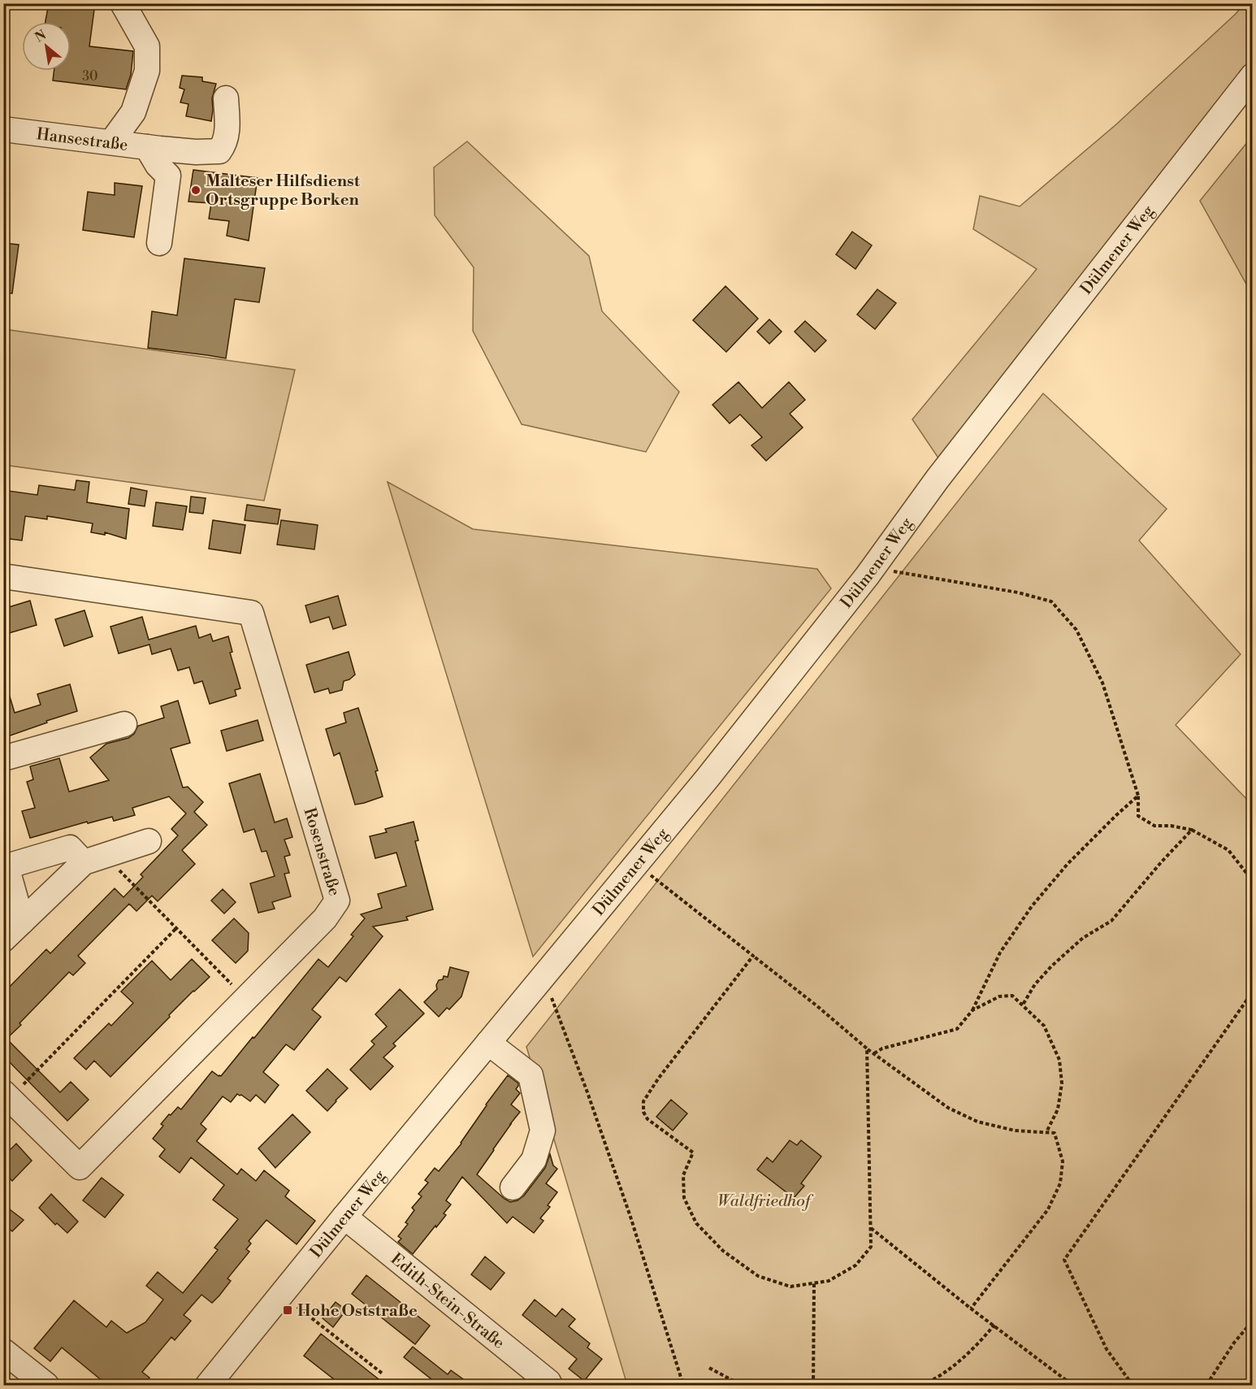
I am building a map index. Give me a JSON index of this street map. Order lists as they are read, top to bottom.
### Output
{
  "streets": {
    "street": [
      "Hansestraße",
      "Dülmener Weg",
      "Rosenstraße",
      "Edith-Stein-Straße"
    ]
  },
  "crossings": [
    ["Dülmener Weg", "Edith-Stein-Straße"]
  ],
  "parks": ["Waldfriedhof"],
  "places": {
    "other": ["Malteser Hilfsdienst Ortsgruppe Borken"],
    "transit": ["Hohe Oststraße"]
  },
  "house_numbers": ["30"],
  "north": "top left"
}
